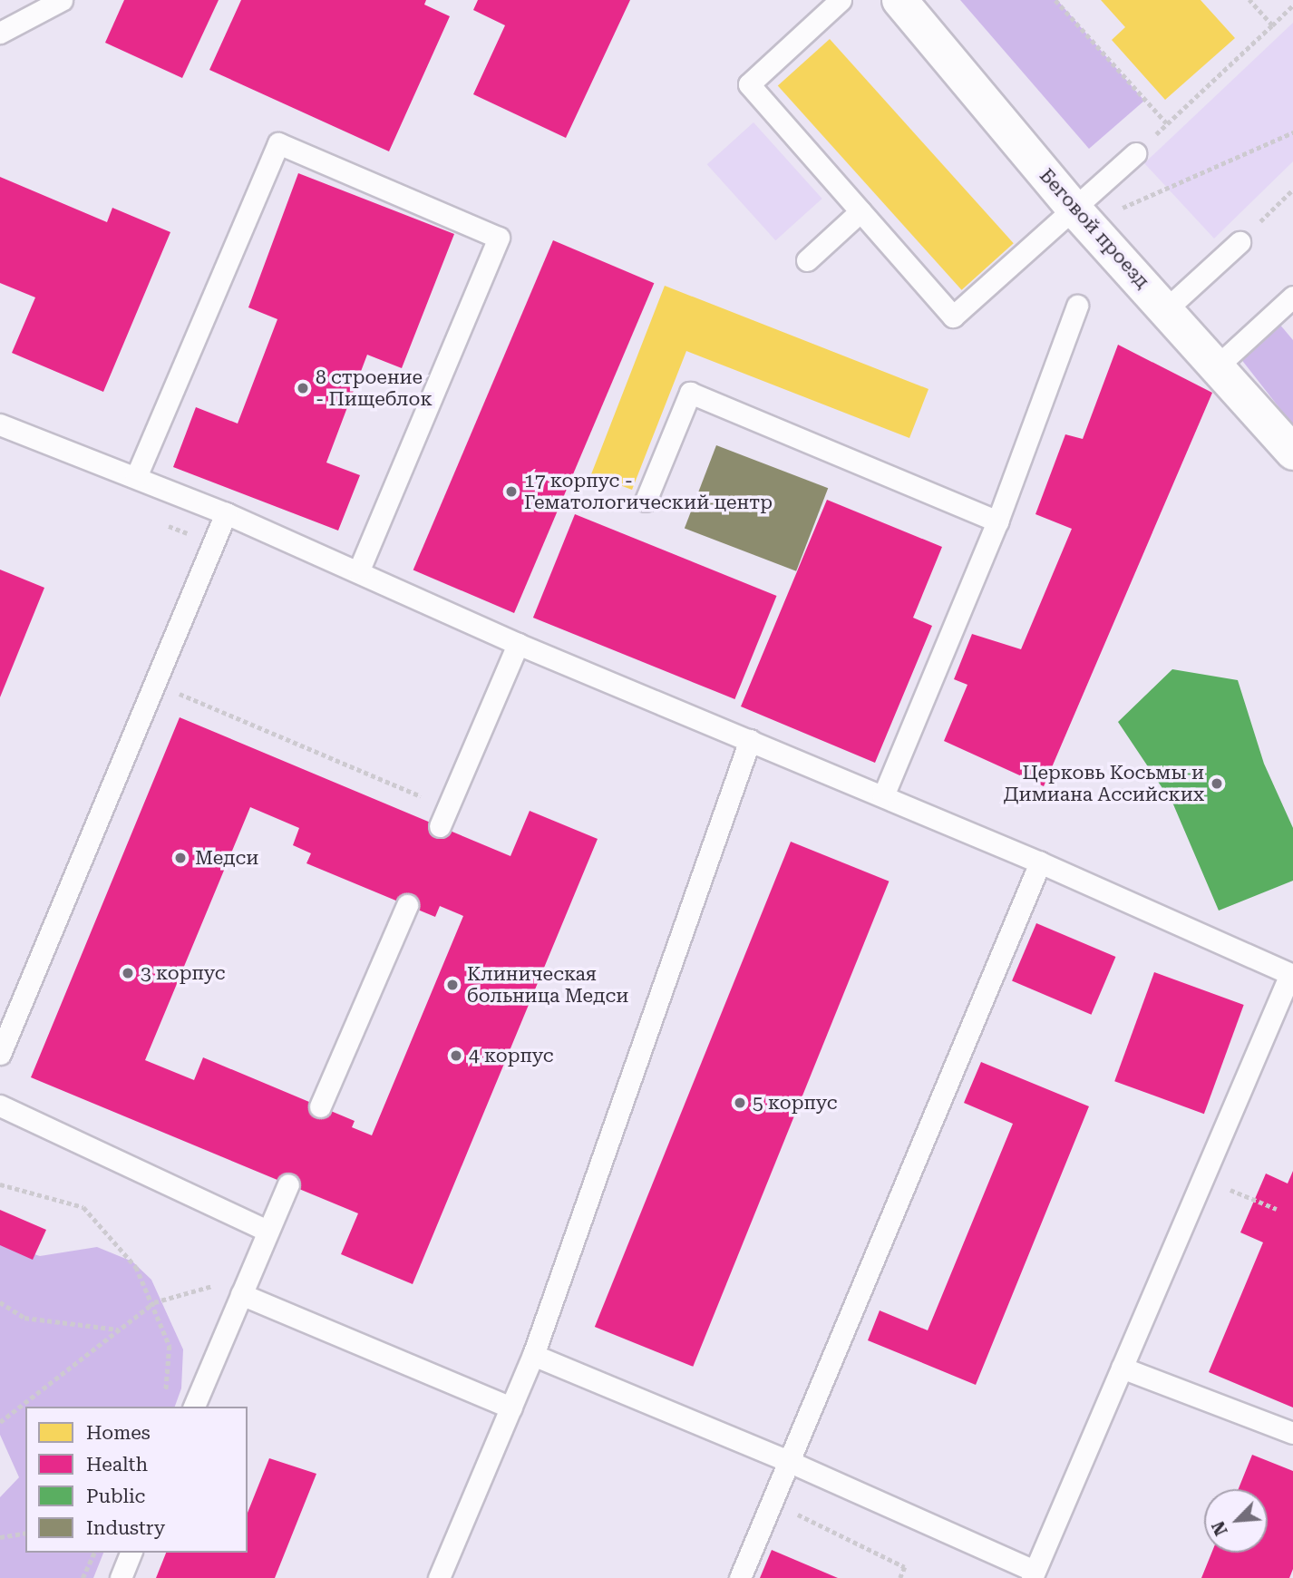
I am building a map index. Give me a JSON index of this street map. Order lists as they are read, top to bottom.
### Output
{
  "streets": {
    "street": ["Беговой проезд"]
  },
  "places": [
    "8 строение - Пищеблок",
    "17 корпус - Гематологический центр",
    "Церковь Косьмы и Димиана Ассийских",
    "Медси",
    "3 корпус",
    "Клиническая больница Медси",
    "4 корпус",
    "5 корпус"
  ],
  "legend": [
    "Homes",
    "Health",
    "Public",
    "Industry"
  ],
  "north": "bottom left"
}
